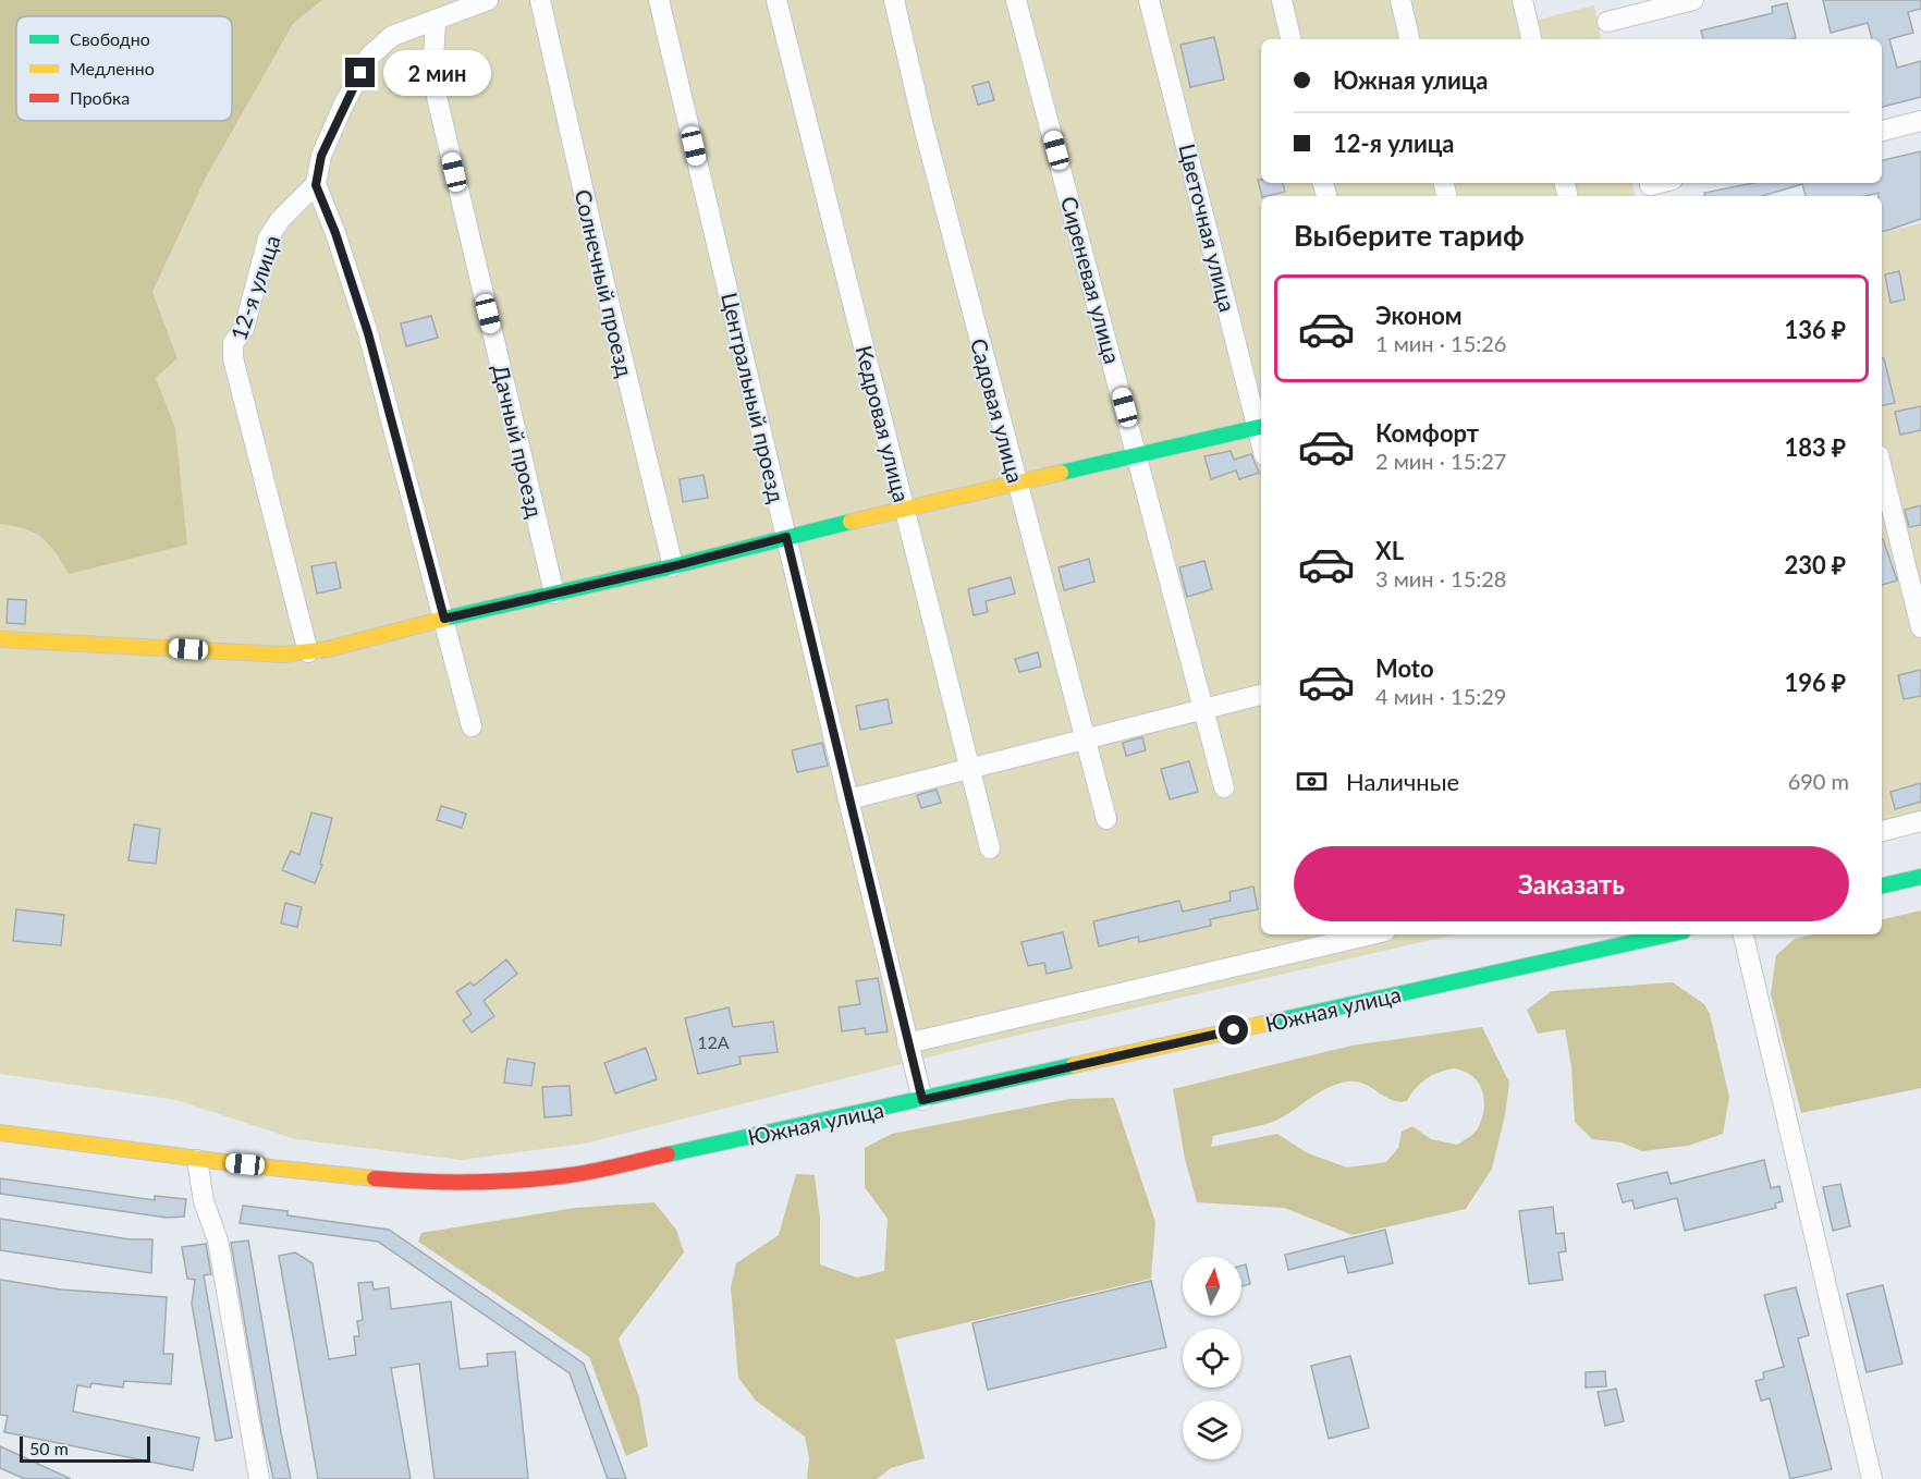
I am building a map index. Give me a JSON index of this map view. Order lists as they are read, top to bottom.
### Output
{
  "streets": {
    "main road": ["Южная улица"],
    "street": [
      "Цветочная улица",
      "Сиреневая улица",
      "Солнечный проезд",
      "12-я улица",
      "Центральный проезд",
      "Садовая улица",
      "Кедровая улица",
      "Дачный проезд"
    ]
  },
  "crossings": [
    ["Центральный проезд", "Южная улица"]
  ],
  "house_numbers": ["12А"],
  "legend": ["Свободно", "Медленно", "Пробка"],
  "scale_bar": "50 m",
  "north": "top",
  "page": {
    "banner": ["Южная улица", "12-я улица"],
    "bubble": "2 мин",
    "heading": "Выберите тариф",
    "list": [
      {
        "name": "Эконом",
        "note": "1 мин · 15:26",
        "value": "136 ₽"
      },
      {
        "name": "Комфорт",
        "note": "2 мин · 15:27",
        "value": "183 ₽"
      },
      {
        "name": "XL",
        "note": "3 мин · 15:28",
        "value": "230 ₽"
      },
      {
        "name": "Moto",
        "note": "4 мин · 15:29",
        "value": "196 ₽"
      }
    ],
    "pay": ["Наличные", "690 m"],
    "buttons": "Заказать",
    "scale": "50 m"
  }
}
